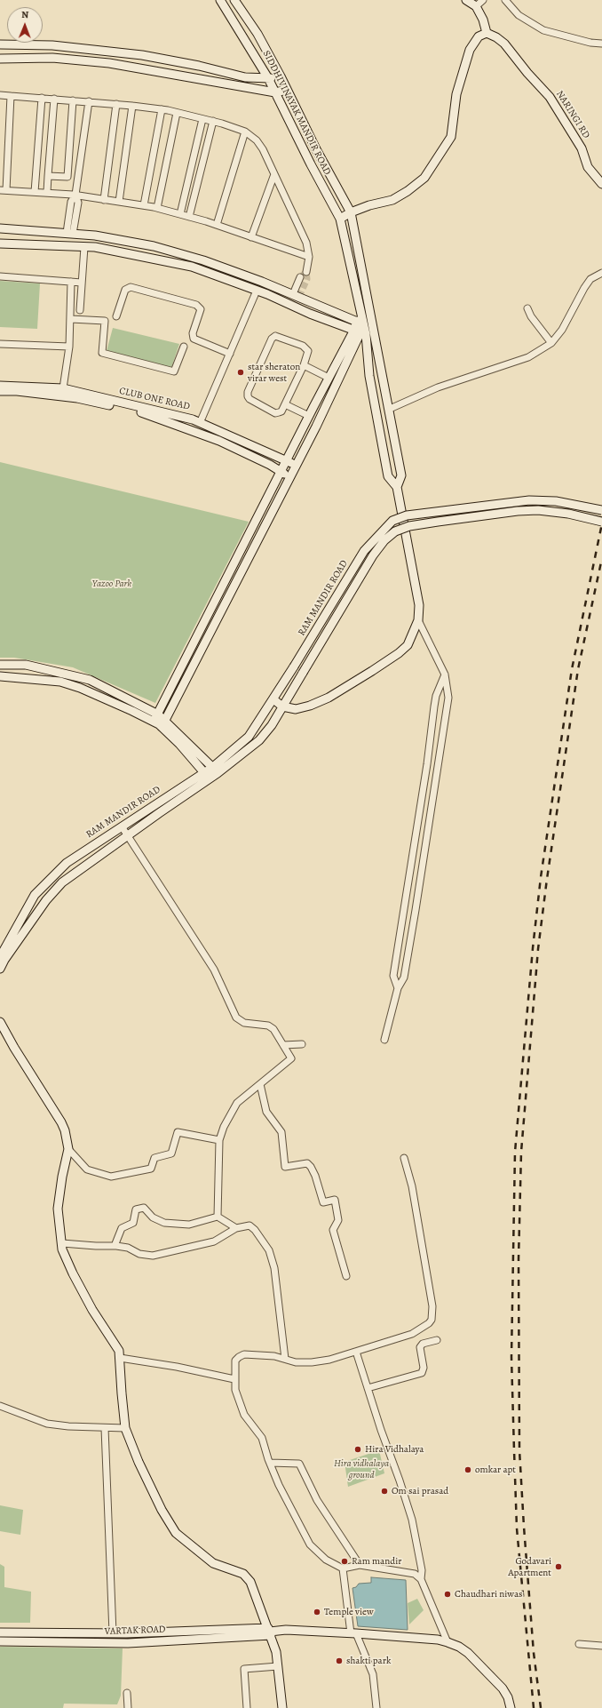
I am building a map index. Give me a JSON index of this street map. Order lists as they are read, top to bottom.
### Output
{
  "streets": {
    "street": [
      "SIDDHIVINAYAK MANDIR ROAD",
      "NARINGI RD",
      "CLUB ONE ROAD",
      "RAM MANDIR ROAD",
      "VARTAK ROAD"
    ]
  },
  "parks": ["Yazoo Park", "Hira vidhalaya ground"],
  "places": [
    "star sheraton virar west",
    "Hira Vidhalaya",
    "omkar apt",
    "Om sai prasad",
    "Ram mandir",
    "Godavari Apartment",
    "Chaudhari niwas",
    "Temple view",
    "shakti park"
  ],
  "north": "top"
}
